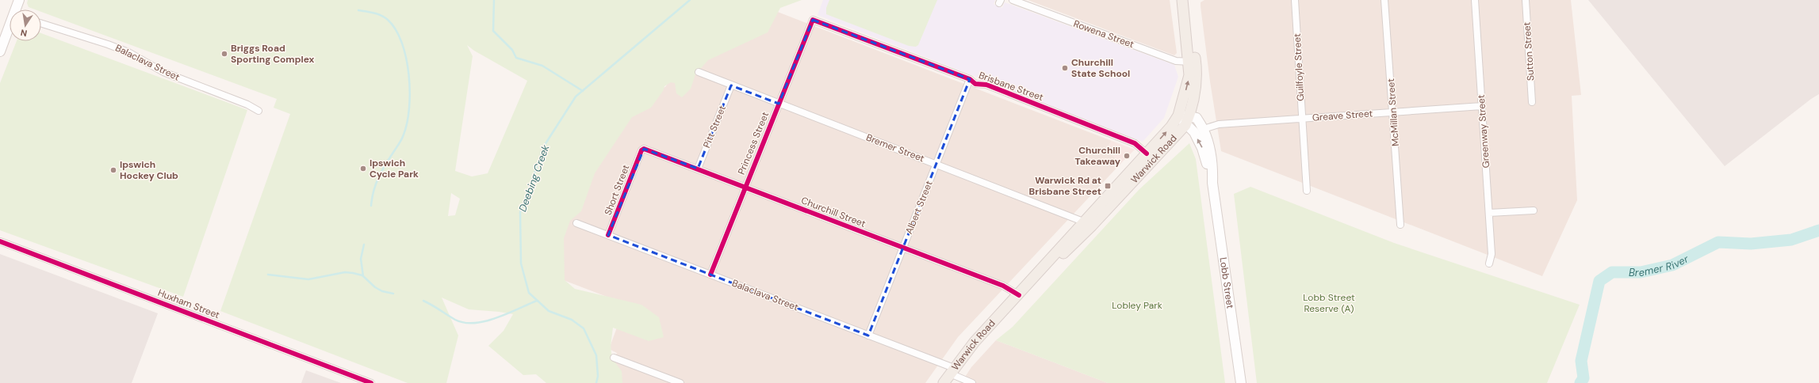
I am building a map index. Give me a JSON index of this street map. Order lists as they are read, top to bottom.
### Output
{
  "streets": {
    "main road": ["Warwick Road", "Lobb Street"],
    "street": [
      "Rowena Street",
      "Sutton Street",
      "Balaclava Street",
      "Guilfoyle Street",
      "Brisbane Street",
      "McMillan Street",
      "Greave Street",
      "Pitt Street",
      "Greenway Street",
      "Princess Street",
      "Bremer Street",
      "Short Street",
      "Albert Street",
      "Churchill Street",
      "Huxham Street"
    ]
  },
  "crossings": [
    ["Rowena Street", "Warwick Road"],
    ["Balaclava Street", "Princess Street"],
    ["Balaclava Street", "Warwick Road"],
    ["Balaclava Street", "Short Street"],
    ["Balaclava Street", "Albert Street"],
    ["Guilfoyle Street", "Greave Street"],
    ["Brisbane Street", "Princess Street"],
    ["Brisbane Street", "Warwick Road"],
    ["Brisbane Street", "Albert Street"],
    ["McMillan Street", "Greave Street"],
    ["Greave Street", "Greenway Street"],
    ["Greave Street", "Lobb Street"],
    ["Pitt Street", "Bremer Street"],
    ["Pitt Street", "Churchill Street"],
    ["Princess Street", "Bremer Street"],
    ["Princess Street", "Churchill Street"],
    ["Bremer Street", "Warwick Road"],
    ["Bremer Street", "Albert Street"],
    ["Warwick Road", "Churchill Street"],
    ["Warwick Road", "Lobb Street"],
    ["Short Street", "Churchill Street"],
    ["Albert Street", "Churchill Street"]
  ],
  "water": ["Deebing Creek", "Bremer River"],
  "parks": ["Lobb Street Reserve (A)", "Lobley Park"],
  "places": {
    "other": [
      "Briggs Road Sporting Complex",
      "Churchill State School",
      "Churchill Takeaway",
      "Ipswich Cycle Park",
      "Ipswich Hockey Club"
    ],
    "transit": ["Warwick Rd at Brisbane Street"]
  },
  "north": "bottom"
}
